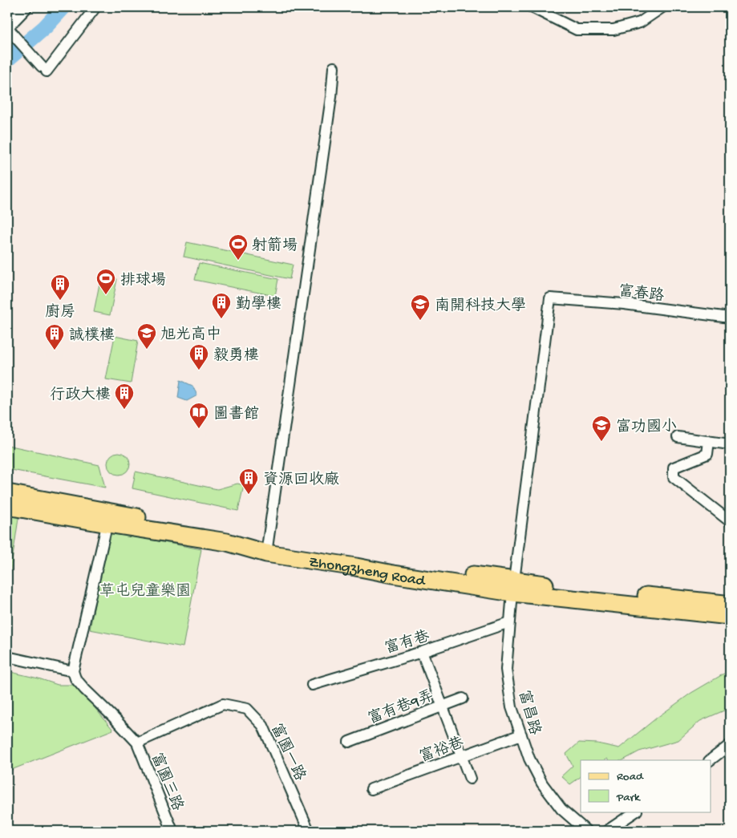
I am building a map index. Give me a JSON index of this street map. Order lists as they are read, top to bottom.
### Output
{
  "streets": {
    "main road": ["Zhongzheng Road"],
    "street": [
      "富春路",
      "富有巷",
      "富有巷9弄",
      "富昌路",
      "富裕巷",
      "富園一路",
      "富園三路"
    ]
  },
  "crossings": [
    ["富春路", "富昌路"],
    ["Zhongzheng Road", "富昌路"],
    ["富有巷", "富昌路"],
    ["富昌路", "富裕巷"],
    ["富園一路", "富園三路"]
  ],
  "parks": ["草屯兒童樂園"],
  "places": {
    "sports": ["射箭場", "排球場"],
    "building": [
      "廚房",
      "勤學樓",
      "誠樸樓",
      "毅勇樓",
      "行政大樓",
      "資源回收廠"
    ],
    "school or university": ["南開科技大學", "旭光高中", "富功國小"],
    "library": ["圖書館"]
  },
  "legend": ["Road", "Park"]
}
